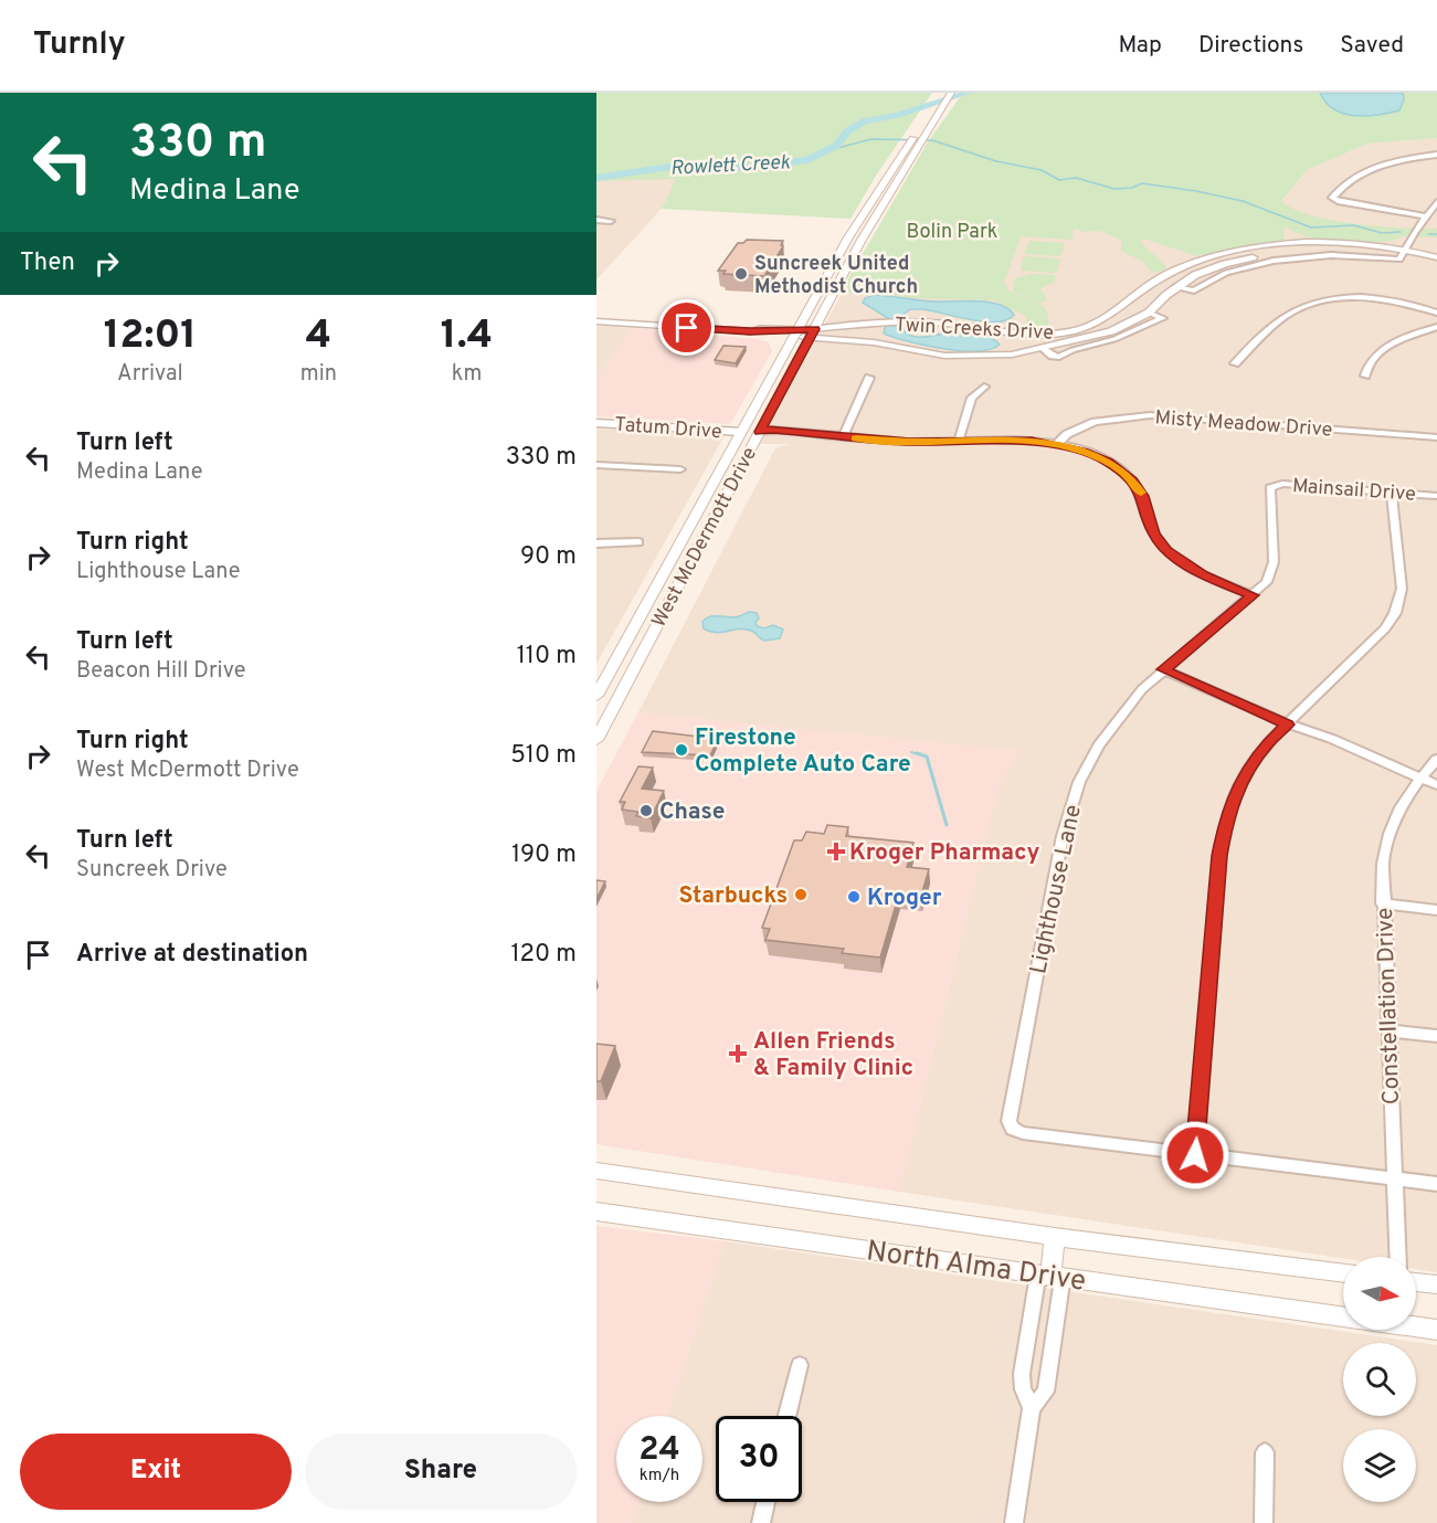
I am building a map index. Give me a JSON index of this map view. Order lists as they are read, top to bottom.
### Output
{
  "streets": {
    "main road": ["West McDermott Drive", "North Alma Drive"],
    "street": [
      "Twin Creeks Drive",
      "Misty Meadow Drive",
      "Tatum Drive",
      "Mainsail Drive",
      "Lighthouse Lane",
      "Constellation Drive"
    ]
  },
  "crossings": [
    ["Twin Creeks Drive", "West McDermott Drive"],
    ["Tatum Drive", "West McDermott Drive"],
    ["Mainsail Drive", "Lighthouse Lane"]
  ],
  "water": ["Rowlett Creek"],
  "parks": ["Bolin Park"],
  "places": {
    "other": [
      "Suncreek United Methodist Church",
      "Firestone Complete Auto Care",
      "Chase",
      "Starbucks",
      "Kroger"
    ],
    "health": ["Kroger Pharmacy", "Allen Friends & Family Clinic"]
  },
  "north": "right",
  "page": {
    "header": "Turnly",
    "nav": ["Map", "Directions", "Saved"],
    "turn": ["330 m", "Medina Lane"],
    "then": "Then",
    "eta": [
      "12:01",
      "Arrival",
      "4",
      "min",
      "1.4",
      "km"
    ],
    "list": [
      {
        "name": "Turn left",
        "note": "Medina Lane",
        "value": "330 m"
      },
      {
        "name": "Turn right",
        "note": "Lighthouse Lane",
        "value": "90 m"
      },
      {
        "name": "Turn left",
        "note": "Beacon Hill Drive",
        "value": "110 m"
      },
      {
        "name": "Turn right",
        "note": "West McDermott Drive",
        "value": "510 m"
      },
      {
        "name": "Turn left",
        "note": "Suncreek Drive",
        "value": "190 m"
      },
      {
        "name": "Arrive at destination",
        "value": "120 m"
      }
    ],
    "speed": "24 km/h",
    "limit": "30",
    "buttons": ["Exit", "Share"]
  }
}
